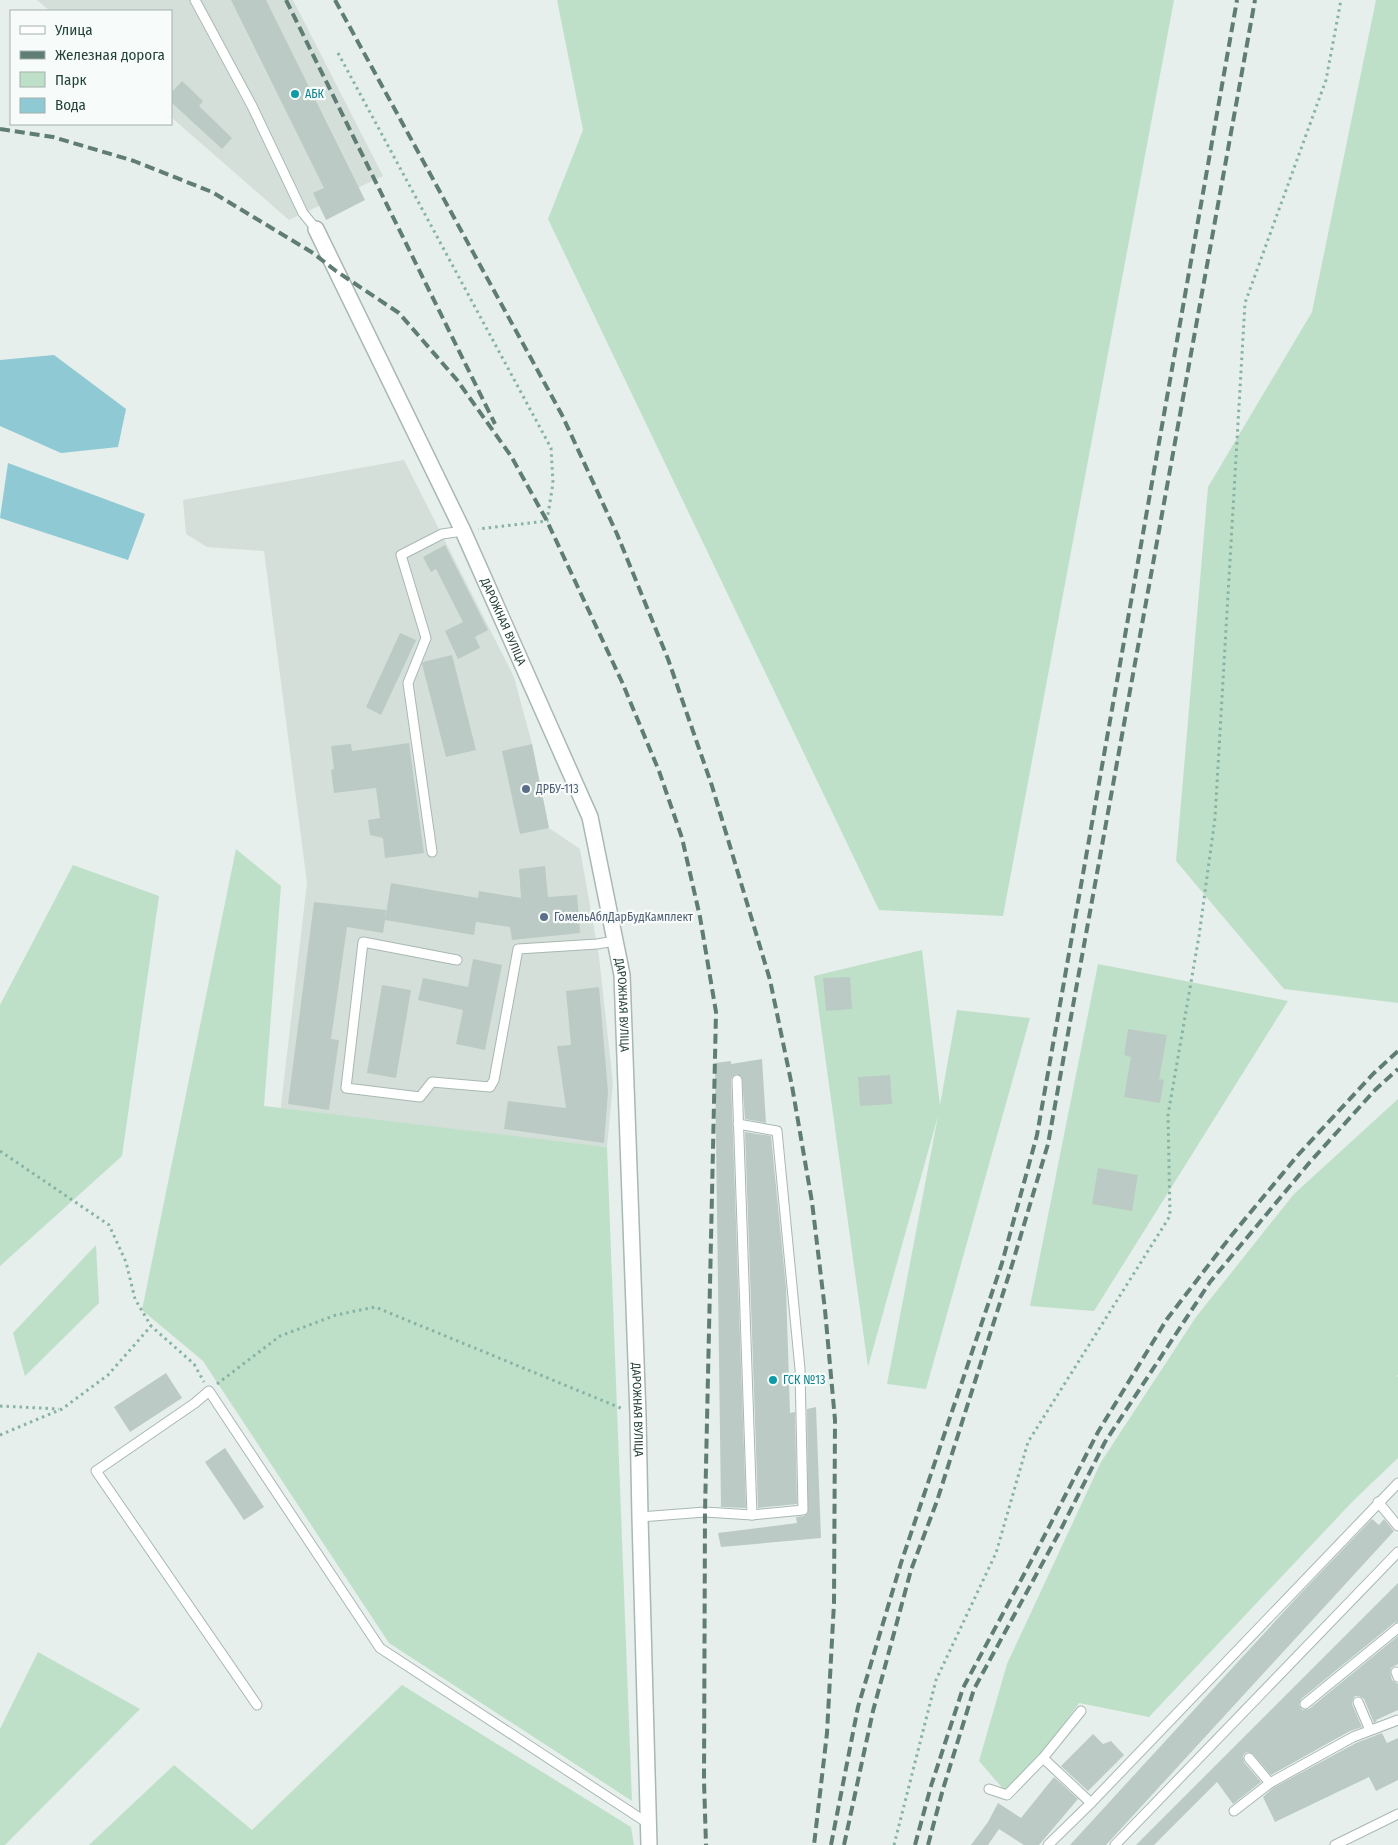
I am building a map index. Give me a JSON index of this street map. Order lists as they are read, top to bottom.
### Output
{
  "streets": {
    "street": ["ДАРОЖНАЯ ВУЛІЦА"]
  },
  "places": [
    "АБК",
    "ДРБУ-113",
    "ГомельАблДарБудКамплект",
    "ГСК №13"
  ],
  "legend": [
    "Улица",
    "Железная дорога",
    "Парк",
    "Вода"
  ]
}
